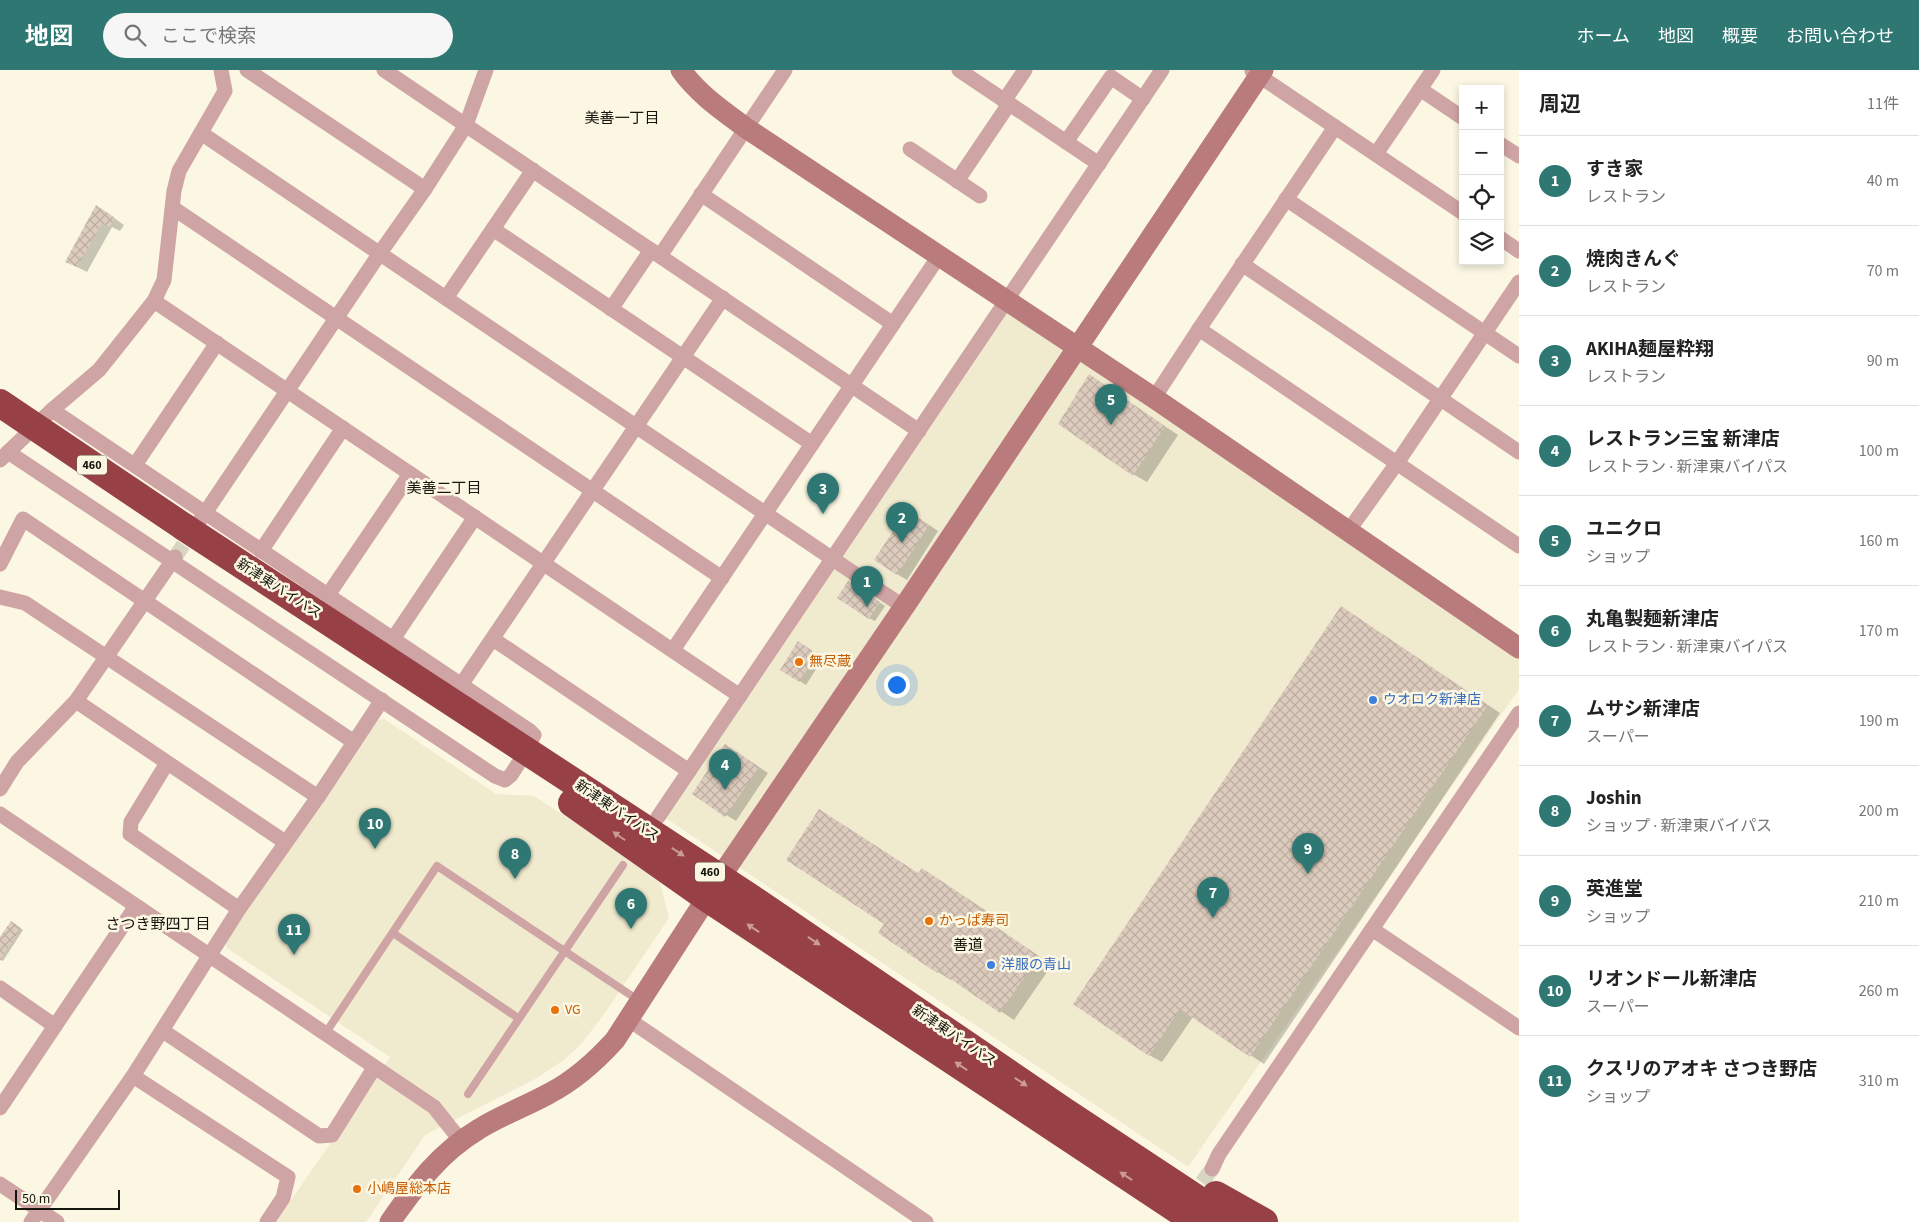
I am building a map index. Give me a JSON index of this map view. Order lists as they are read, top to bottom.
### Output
{
  "streets": {
    "highway": ["460", "新津東バイパス"]
  },
  "districts": [
    "美善一丁目",
    "美善二丁目",
    "さつき野四丁目",
    "善道"
  ],
  "places": [
    "無尽蔵",
    "ウオロク新津店",
    "かっぱ寿司",
    "洋服の青山",
    "VG",
    "小嶋屋総本店"
  ],
  "scale_bar": "50 m",
  "page": {
    "header": "地図",
    "search": "ここで検索",
    "nav": [
      "ホーム",
      "地図",
      "概要",
      "お問い合わせ"
    ],
    "heading": ["周辺", "11件"],
    "map_buttons": ["+", "−"],
    "list": [
      {
        "mark": "1",
        "name": "すき家",
        "note": "レストラン",
        "value": "40 m"
      },
      {
        "mark": "2",
        "name": "焼肉きんぐ",
        "note": "レストラン",
        "value": "70 m"
      },
      {
        "mark": "3",
        "name": "AKIHA麺屋粋翔",
        "note": "レストラン",
        "value": "90 m"
      },
      {
        "mark": "4",
        "name": "レストラン三宝 新津店",
        "note": "レストラン · 新津東バイパス",
        "value": "100 m"
      },
      {
        "mark": "5",
        "name": "ユニクロ",
        "note": "ショップ",
        "value": "160 m"
      },
      {
        "mark": "6",
        "name": "丸亀製麺新津店",
        "note": "レストラン · 新津東バイパス",
        "value": "170 m"
      },
      {
        "mark": "7",
        "name": "ムサシ新津店",
        "note": "スーパー",
        "value": "190 m"
      },
      {
        "mark": "8",
        "name": "Joshin",
        "note": "ショップ · 新津東バイパス",
        "value": "200 m"
      },
      {
        "mark": "9",
        "name": "英進堂",
        "note": "ショップ",
        "value": "210 m"
      },
      {
        "mark": "10",
        "name": "リオンドール新津店",
        "note": "スーパー",
        "value": "260 m"
      },
      {
        "mark": "11",
        "name": "クスリのアオキ さつき野店",
        "note": "ショップ",
        "value": "310 m"
      }
    ],
    "pins": [
      "5",
      "3",
      "2",
      "1",
      "4",
      "10",
      "9",
      "8",
      "7",
      "6",
      "11"
    ],
    "scale": "50 m"
  }
}
